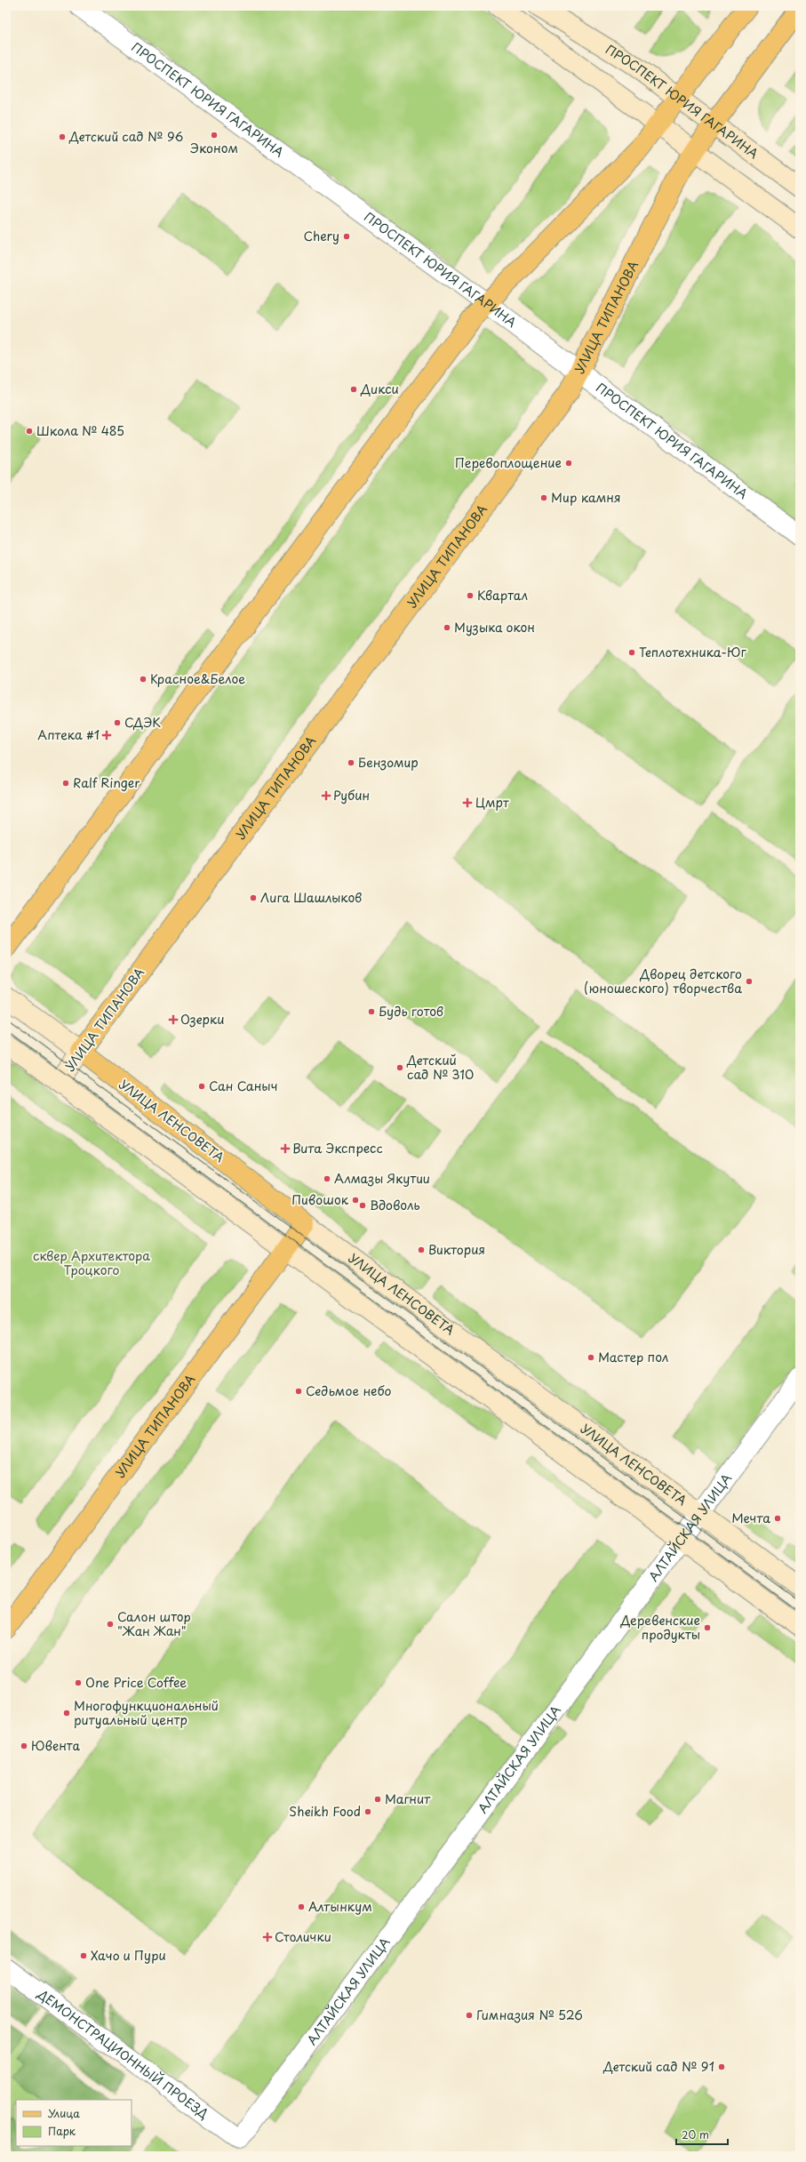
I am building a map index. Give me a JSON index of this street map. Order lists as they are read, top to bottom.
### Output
{
  "streets": {
    "main road": ["УЛИЦА ТИПАНОВА", "УЛИЦА ЛЕНСОВЕТА"],
    "street": ["ПРОСПЕКТ ЮРИЯ ГАГАРИНА", "АЛТАЙСКАЯ УЛИЦА", "ДЕМОНСТРАЦИОННЫЙ ПРОЕЗД"]
  },
  "crossings": [
    ["ПРОСПЕКТ ЮРИЯ ГАГАРИНА", "УЛИЦА ТИПАНОВА"],
    ["УЛИЦА ТИПАНОВА", "УЛИЦА ЛЕНСОВЕТА"],
    ["УЛИЦА ЛЕНСОВЕТА", "АЛТАЙСКАЯ УЛИЦА"],
    ["АЛТАЙСКАЯ УЛИЦА", "ДЕМОНСТРАЦИОННЫЙ ПРОЕЗД"]
  ],
  "parks": ["сквер Архитектора Троцкого"],
  "places": {
    "other": [
      "Эконом",
      "Детский сад № 96",
      "Chery",
      "Дикси",
      "Школа № 485",
      "Перевоплощение",
      "Мир камня",
      "Квартал",
      "Музыка окон",
      "Теплотехника-Юг",
      "Красное&Белое",
      "СДЭК",
      "Бензомир",
      "Ralf Ringer",
      "Лига Шашлыков",
      "Дворец детского (юношеского) творчества",
      "Будь готов",
      "Детский сад № 310",
      "Сан Саныч",
      "Алмазы Якутии",
      "Пивошок",
      "Вдоволь",
      "Виктория",
      "Мастер пол",
      "Седьмое небо",
      "Мечта",
      "Салон штор \"Жан Жан\"",
      "Деревенские продукты",
      "One Price Coffee",
      "Многофункциональный ритуальный центр",
      "Ювента",
      "Магнит",
      "Sheikh Food",
      "Алтынкум",
      "Хачо и Пури",
      "Гимназия № 526",
      "Детский сад № 91"
    ],
    "health": [
      "Аптека #1",
      "Рубин",
      "Цмрт",
      "Озерки",
      "Вита Экспресс",
      "Столички"
    ]
  },
  "legend": ["Улица", "Парк"],
  "scale_bar": "20 m"
}
